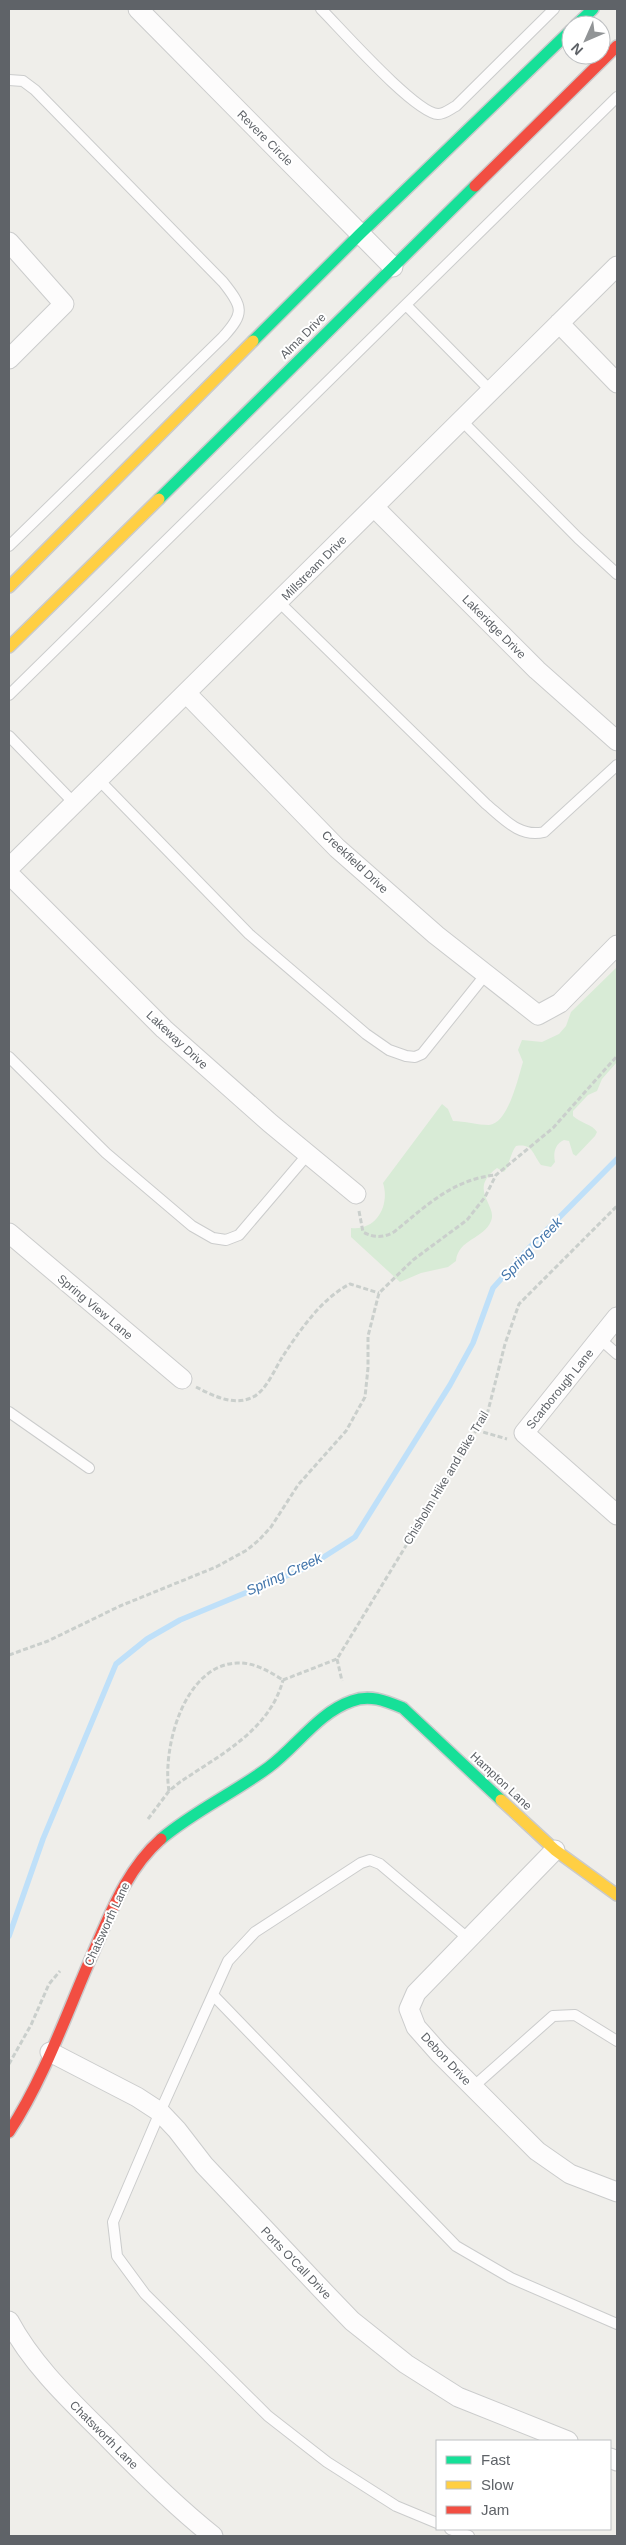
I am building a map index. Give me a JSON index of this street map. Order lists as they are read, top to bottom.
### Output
{
  "streets": {
    "main road": ["Alma Drive", "Hampton Lane", "Chatsworth Lane"],
    "street": [
      "Revere Circle",
      "Millstream Drive",
      "Lakeridge Drive",
      "Creekfield Drive",
      "Lakeway Drive",
      "Spring View Lane",
      "Scarborough Lane",
      "Debon Drive",
      "Ports O'Call Drive"
    ],
    "path": ["Chisholm Hike and Bike Trail"]
  },
  "crossings": [
    ["Revere Circle", "Alma Drive"],
    ["Millstream Drive", "Lakeridge Drive"],
    ["Millstream Drive", "Creekfield Drive"],
    ["Hampton Lane", "Chatsworth Lane"],
    ["Hampton Lane", "Debon Drive"],
    ["Chatsworth Lane", "Ports O'Call Drive"]
  ],
  "water": ["Spring Creek"],
  "legend": ["Fast", "Slow", "Jam"],
  "north": "bottom left"
}
